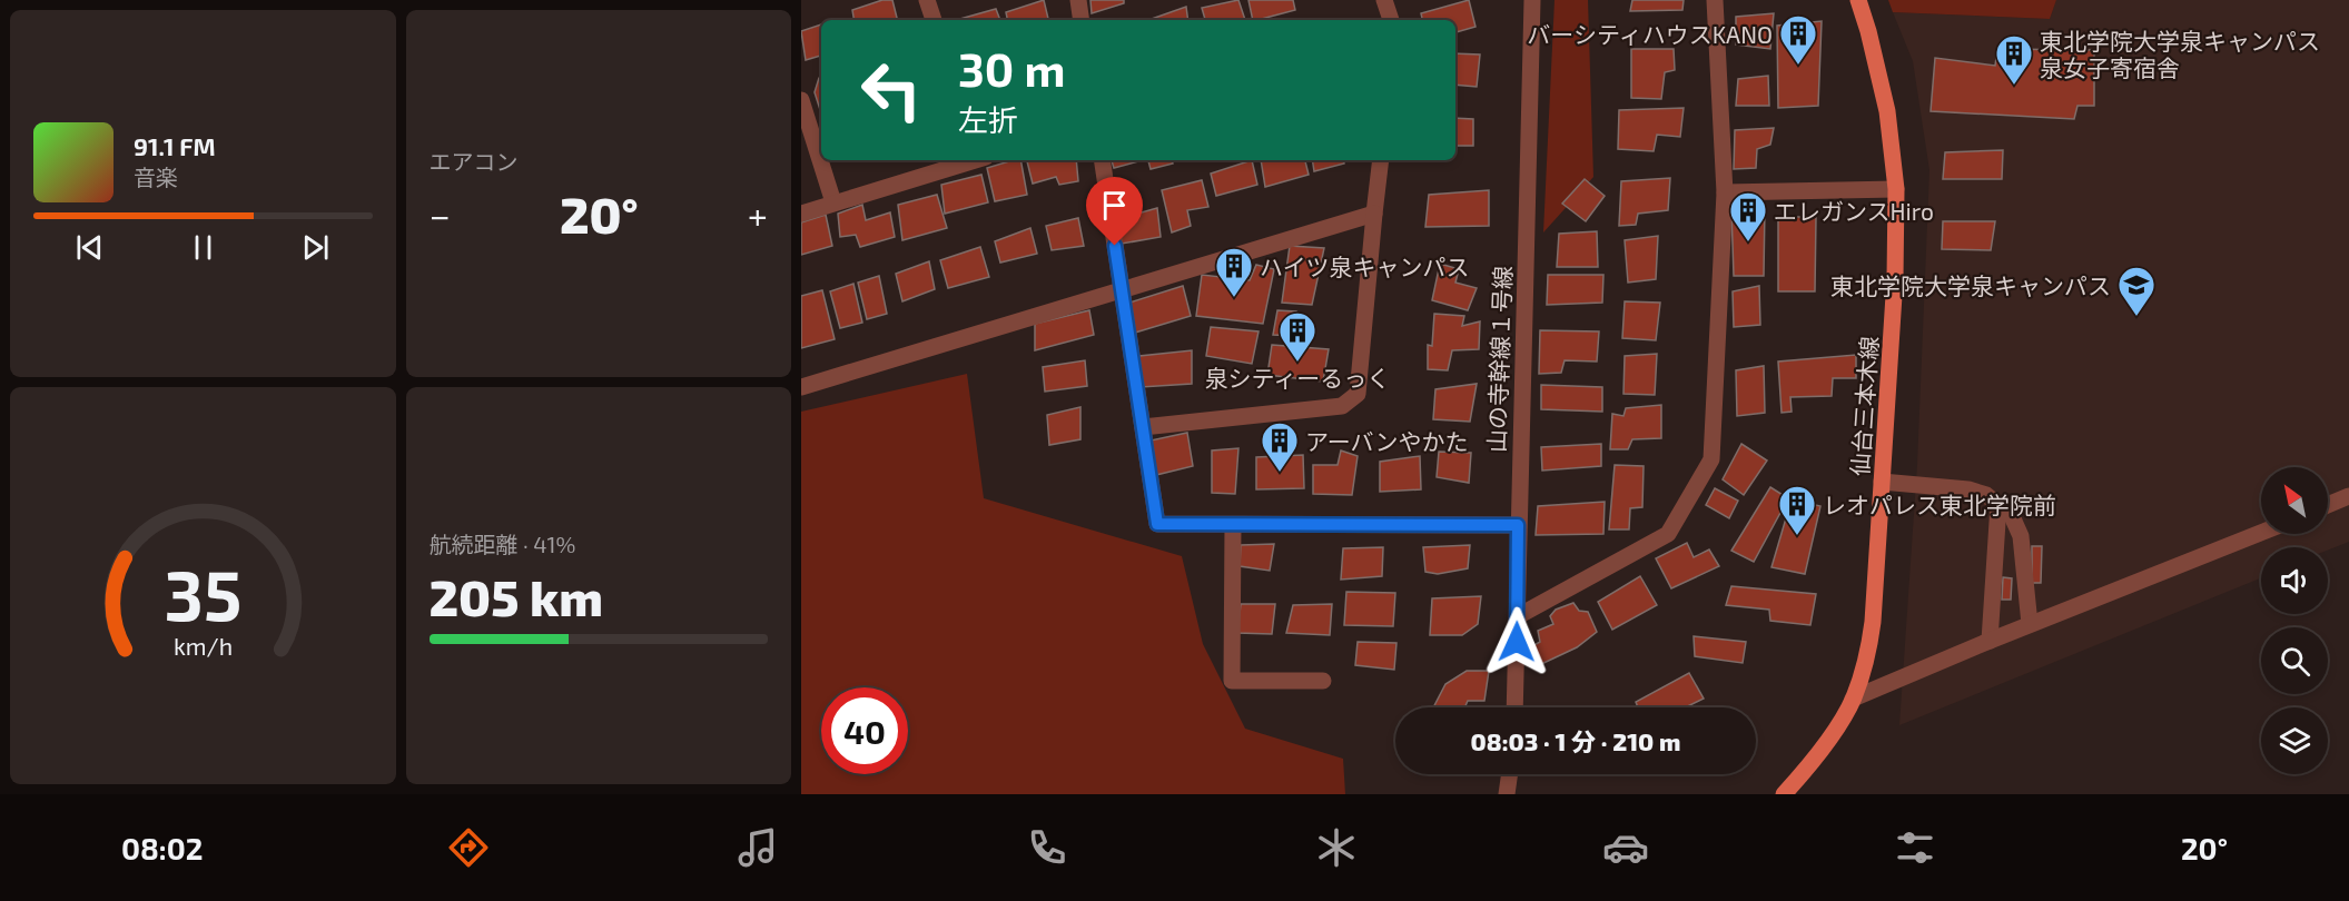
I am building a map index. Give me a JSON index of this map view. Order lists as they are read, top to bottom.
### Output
{
  "streets": {
    "main road": ["仙台三本木線"],
    "street": ["山の寺幹線１号線"]
  },
  "places": {
    "building": [
      "バーシティハウスKANO",
      "東北学院大学泉キャンパス 泉女子寄宿舎",
      "エレガンスHiro",
      "ハイツ泉キャンパス",
      "泉シティーるっく",
      "アーバンやかた",
      "レオパレス東北学院前"
    ],
    "school or university": ["東北学院大学泉キャンパス"]
  },
  "north": "top left",
  "page": {
    "tile": [
      "エアコン",
      ["航続距離 · 41%", "205 km"]
    ],
    "turn": ["30 m", "左折"],
    "song": ["91.1 FM", "音楽"],
    "heat": ["−", "20°", "+"],
    "limit": "40",
    "trip": "08:03 · 1 分 · 210 m",
    "tabs": ["08:02", "20°"],
    "gauge": ["35", "km/h"]
  }
}
